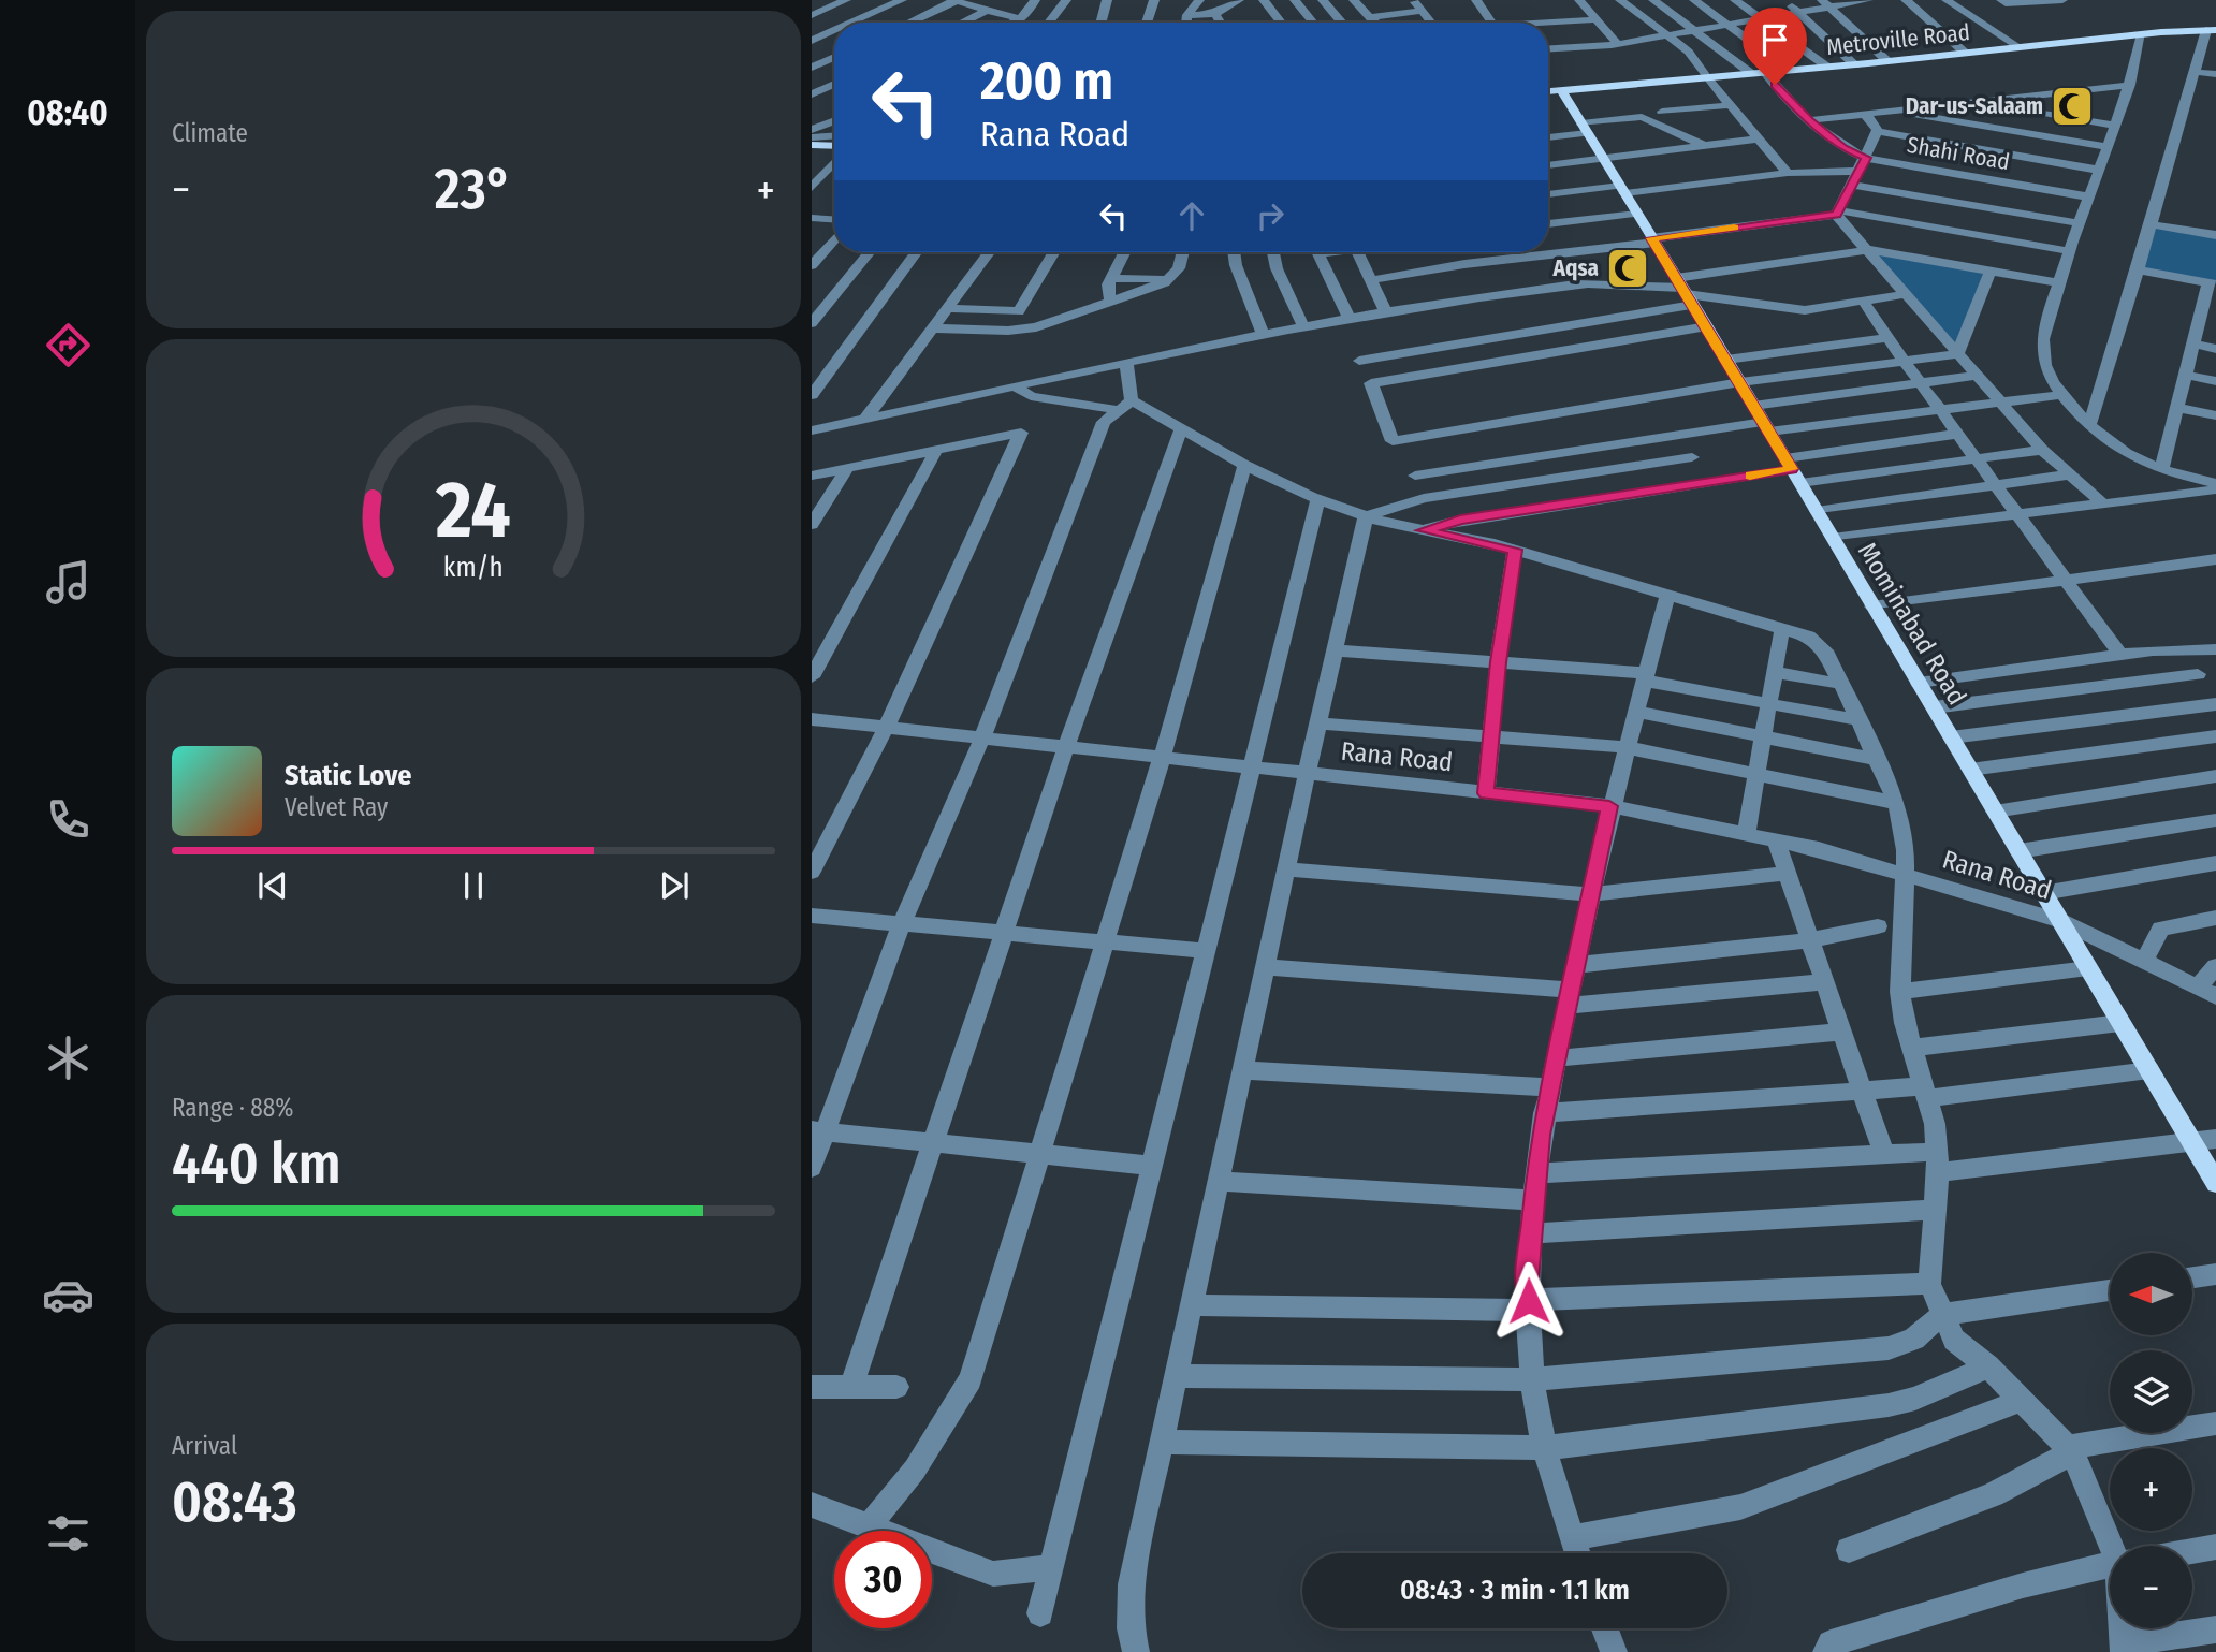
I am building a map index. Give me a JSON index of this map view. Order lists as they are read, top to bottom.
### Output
{
  "streets": {
    "main road": ["Metroville Road", "Mominabad Road"],
    "street": ["Shahi Road", "Rana Road"]
  },
  "crossings": [
    ["Metroville Road", "Shahi Road"],
    ["Metroville Road", "Mominabad Road"],
    ["Mominabad Road", "Rana Road"]
  ],
  "places": {
    "mosque": ["Dar-us-Salaam", "Aqsa"]
  },
  "north": "left",
  "page": {
    "tabs": "08:40",
    "tile": [
      "Climate",
      ["Range · 88%", "440 km"],
      ["Arrival", "08:43"]
    ],
    "turn": ["200 m", "Rana Road"],
    "heat": ["−", "23°", "+"],
    "song": ["Static Love", "Velvet Ray"],
    "map_buttons": ["+", "−"],
    "limit": "30",
    "trip": "08:43 · 3 min · 1.1 km",
    "gauge": ["24", "km/h"]
  }
}
